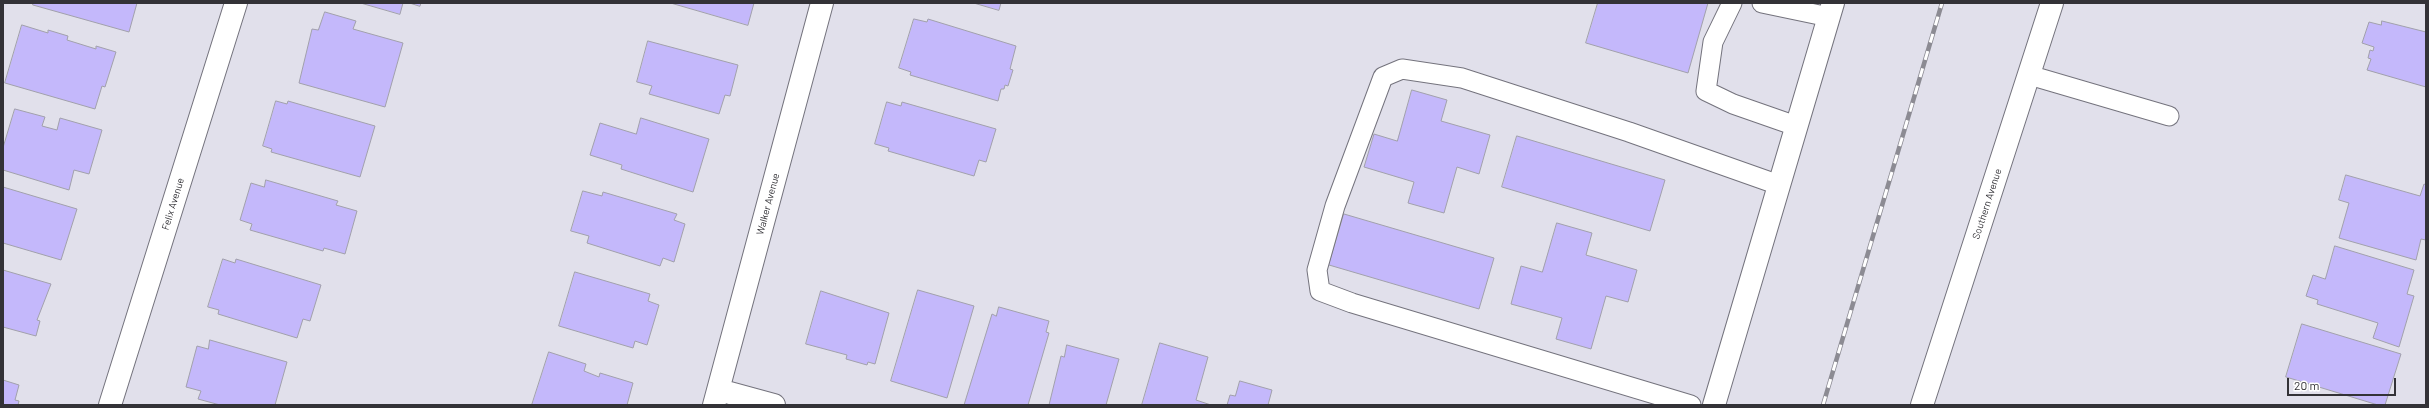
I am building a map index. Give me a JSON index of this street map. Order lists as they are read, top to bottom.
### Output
{
  "streets": {
    "street": ["Felix Avenue", "Walker Avenue", "Southern Avenue"]
  },
  "scale_bar": "20 m"
}
